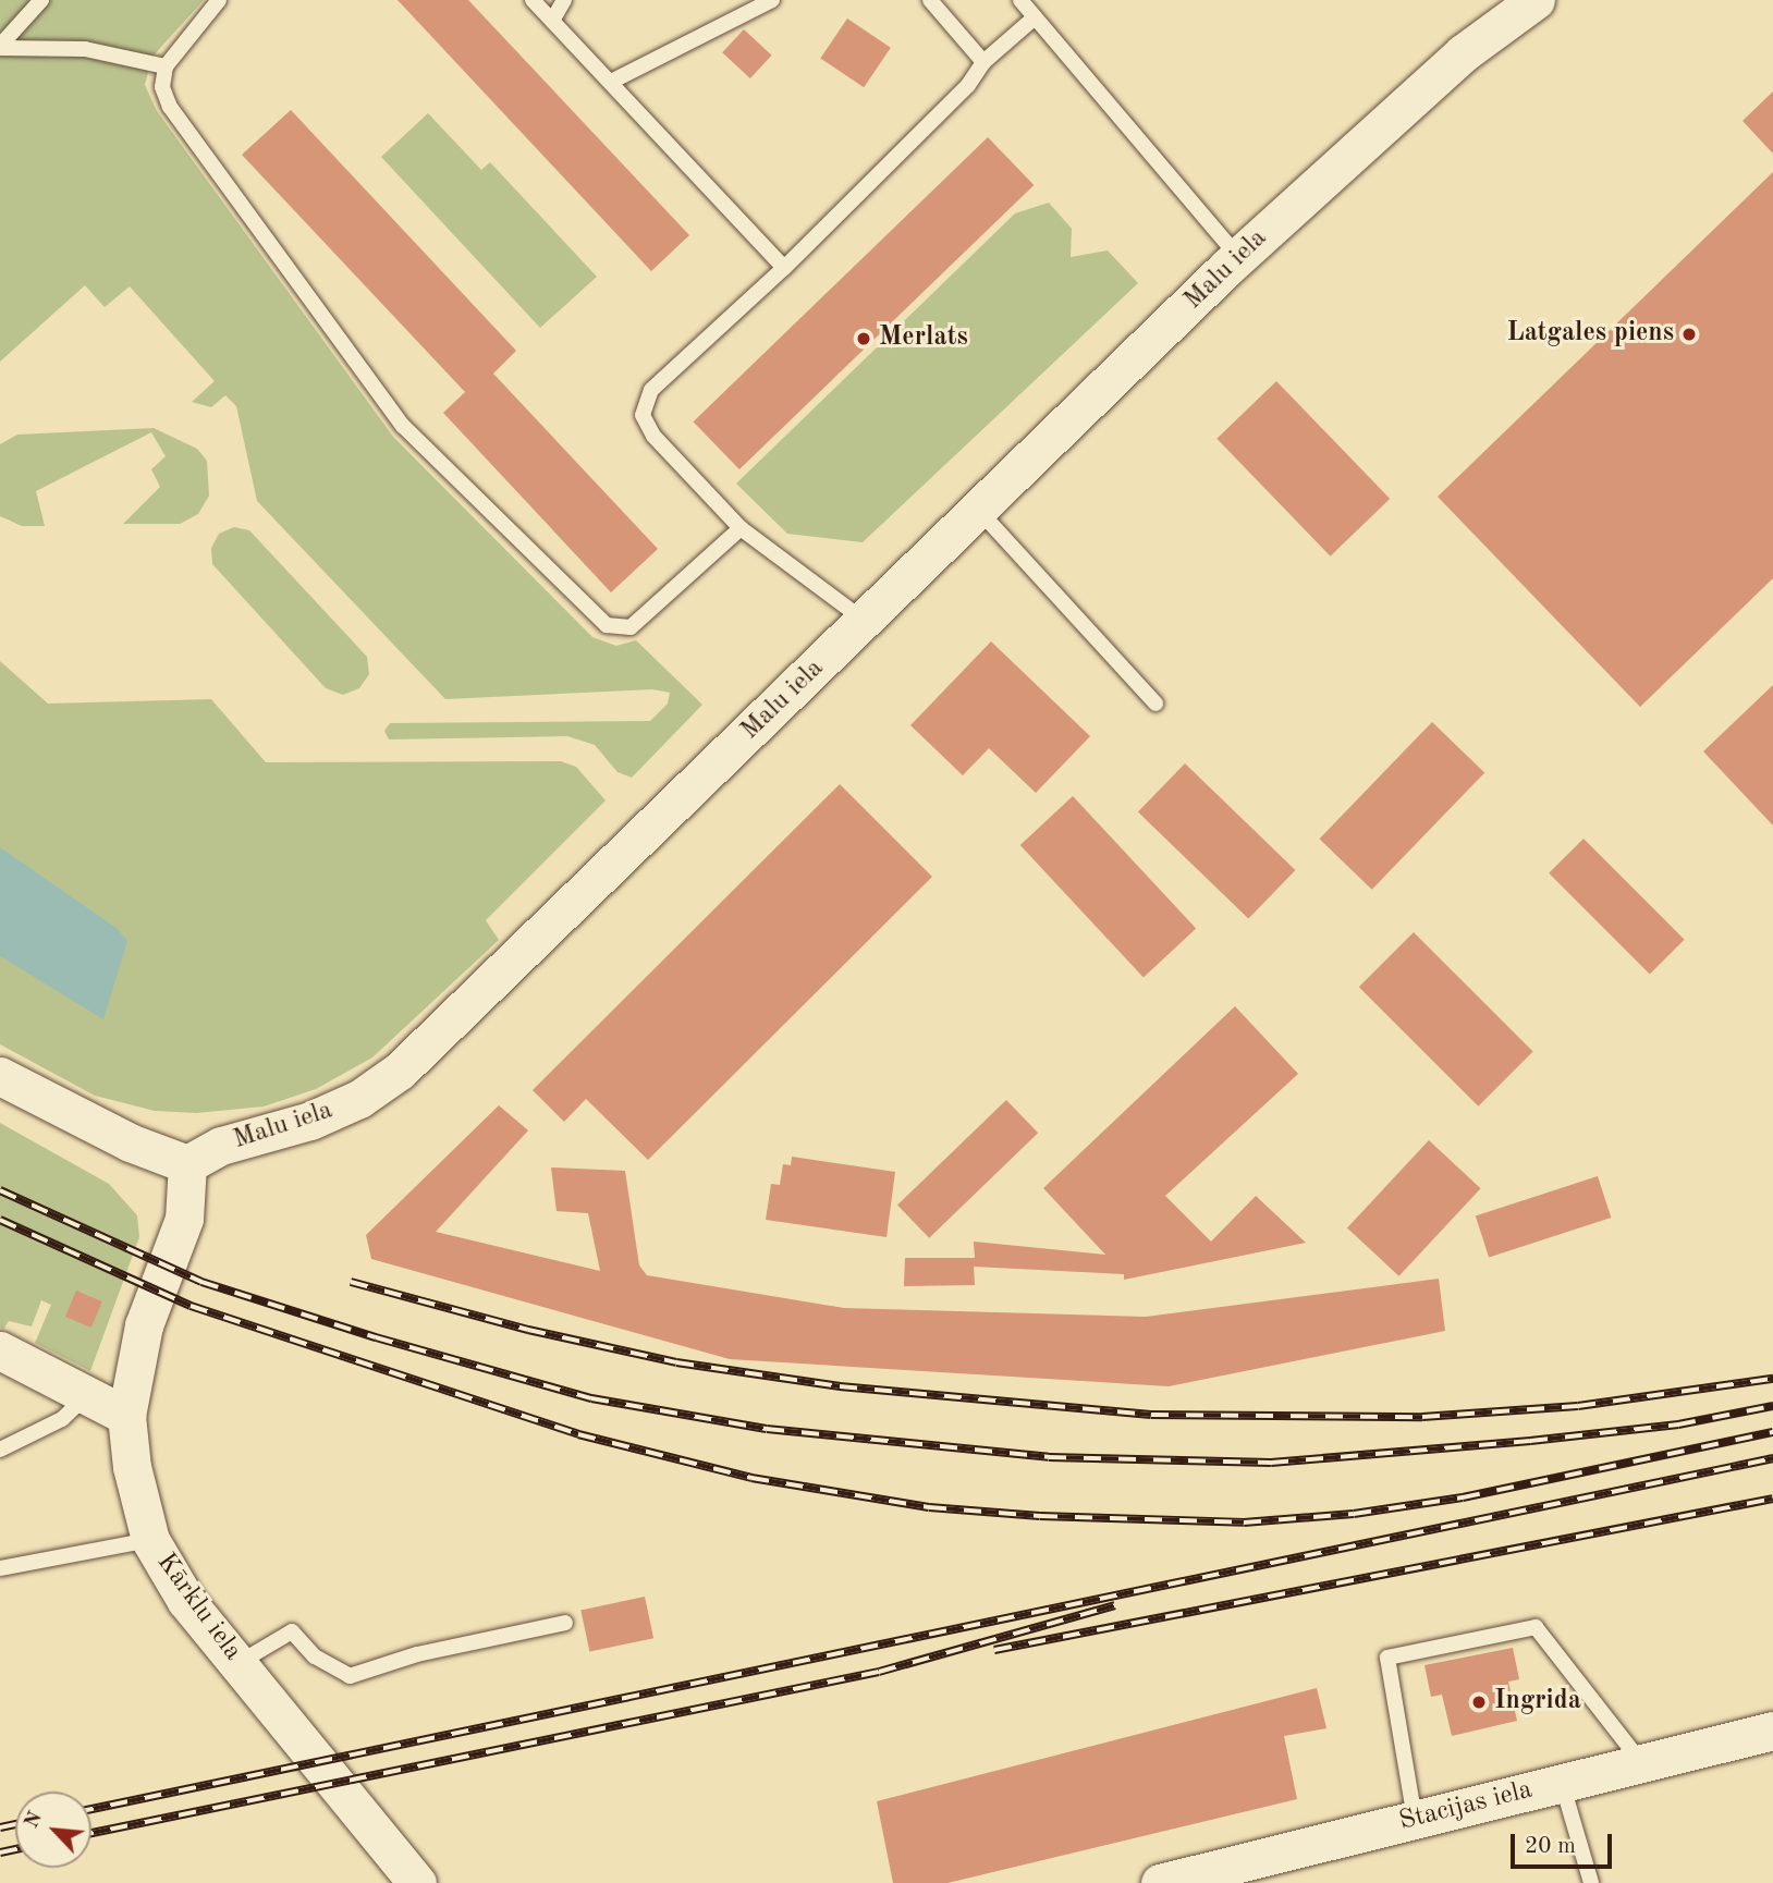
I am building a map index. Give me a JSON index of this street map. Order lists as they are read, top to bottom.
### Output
{
  "streets": {
    "street": ["Malu iela", "Kārklu iela", "Stacijas iela"]
  },
  "places": ["Latgales piens", "Merlats", "Ingrida"],
  "scale_bar": "20 m",
  "north": "top left"
}
